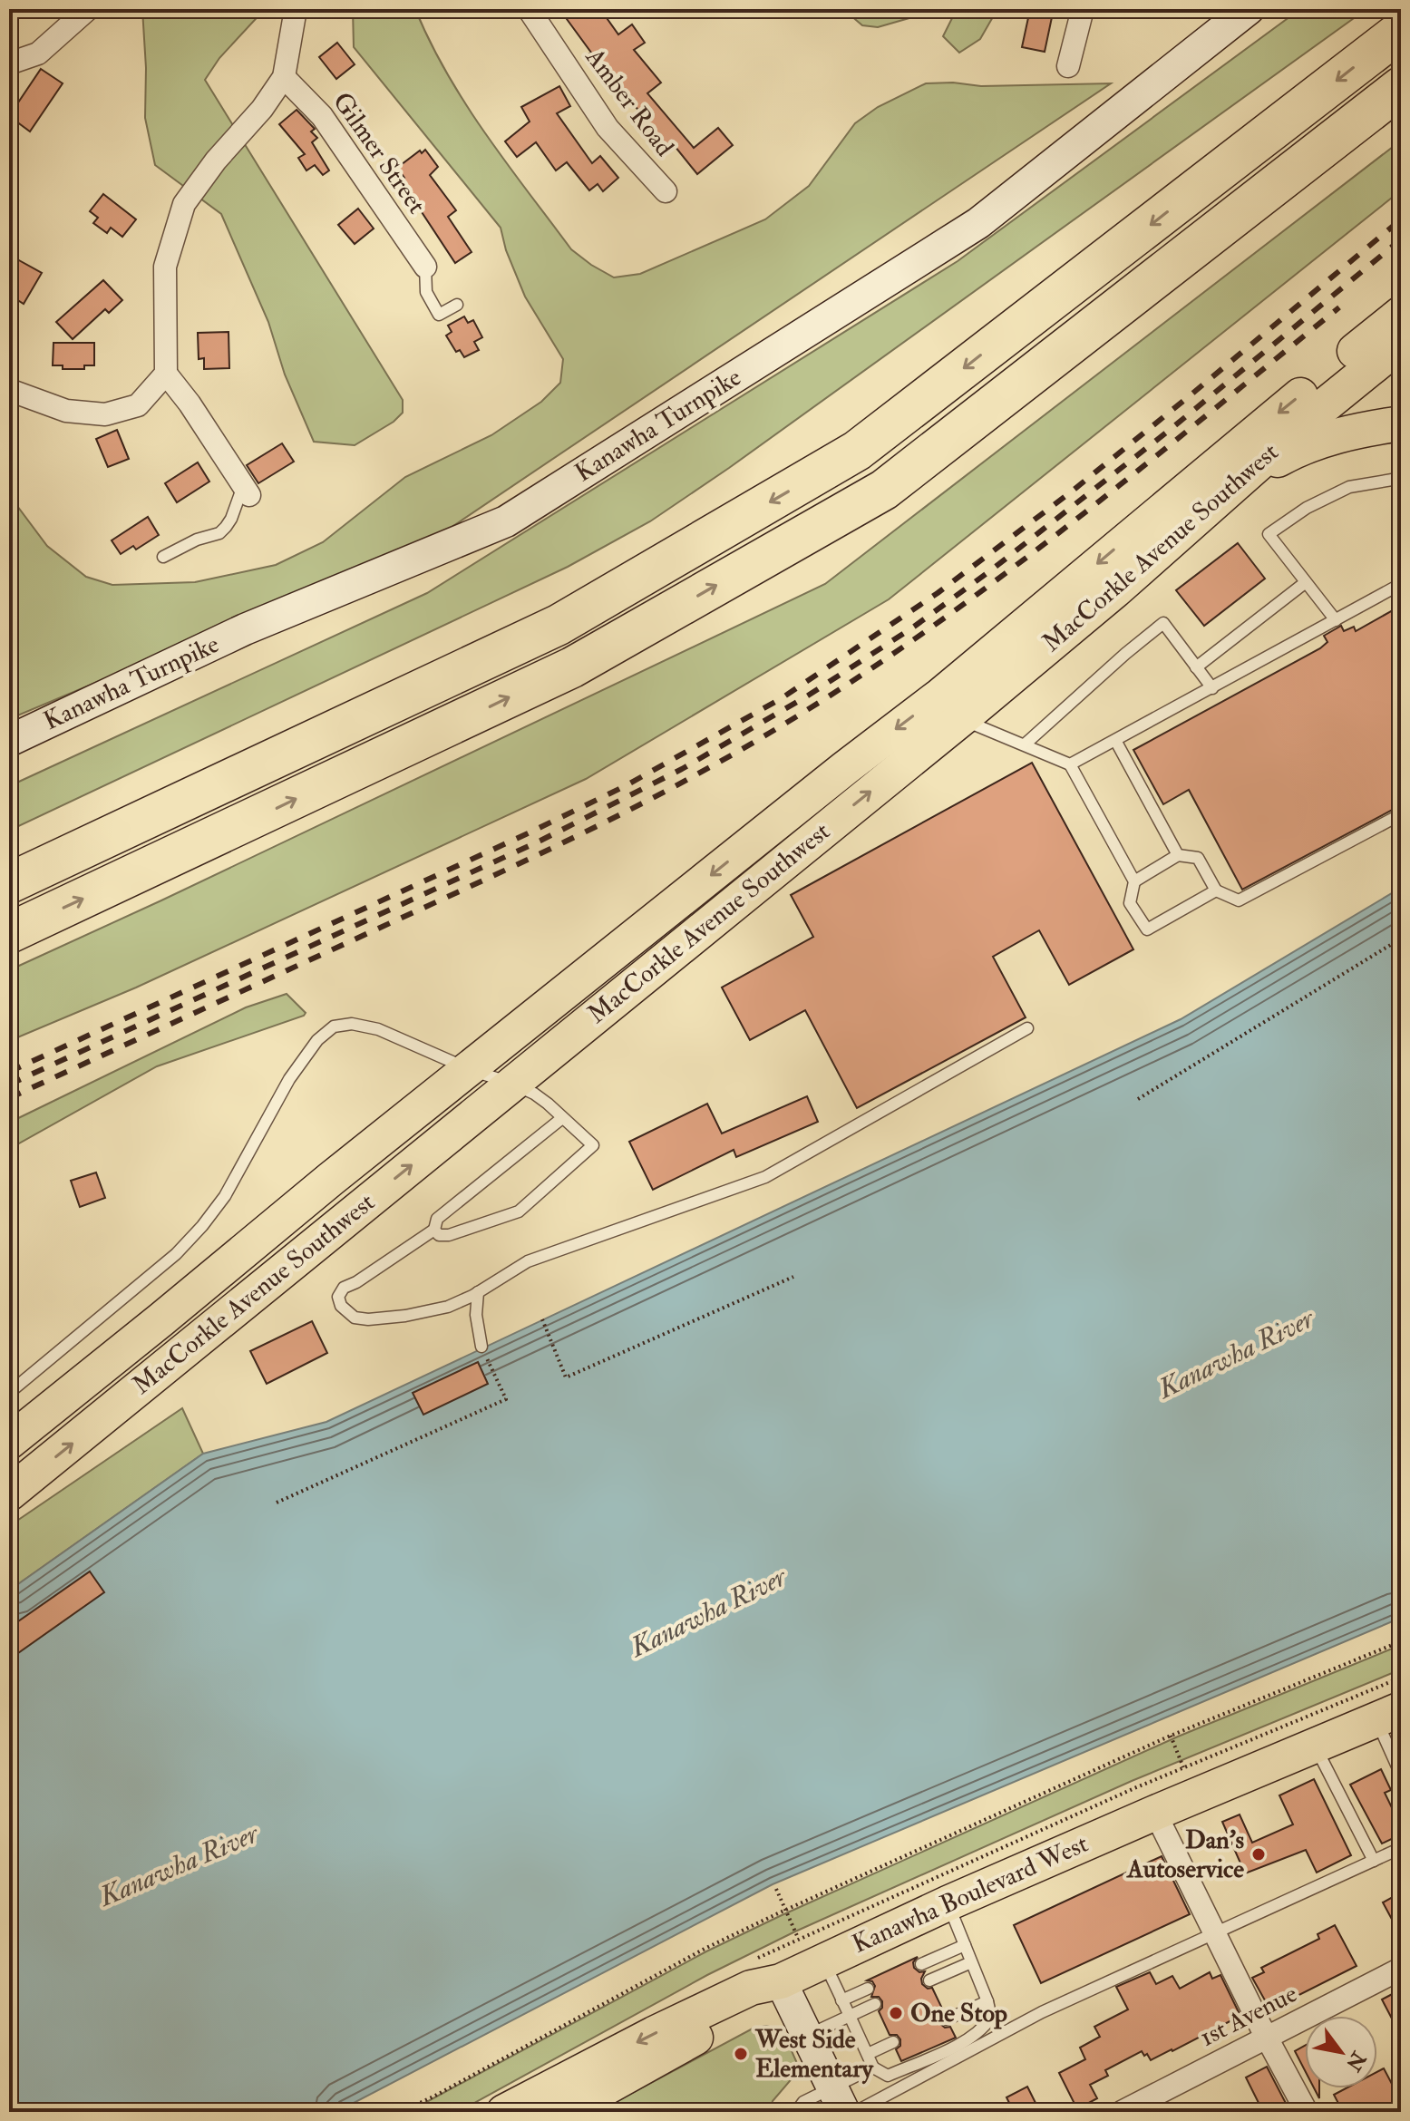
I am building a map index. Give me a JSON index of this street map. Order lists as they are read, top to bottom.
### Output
{
  "streets": {
    "main road": ["Kanawha Turnpike", "MacCorkle Avenue Southwest", "Kanawha Boulevard West"],
    "street": ["Amber Road", "Gilmer Street", "1st Avenue"]
  },
  "water": ["Kanawha River"],
  "places": ["Dan's Autoservice", "One Stop", "West Side Elementary"],
  "north": "bottom right"
}
